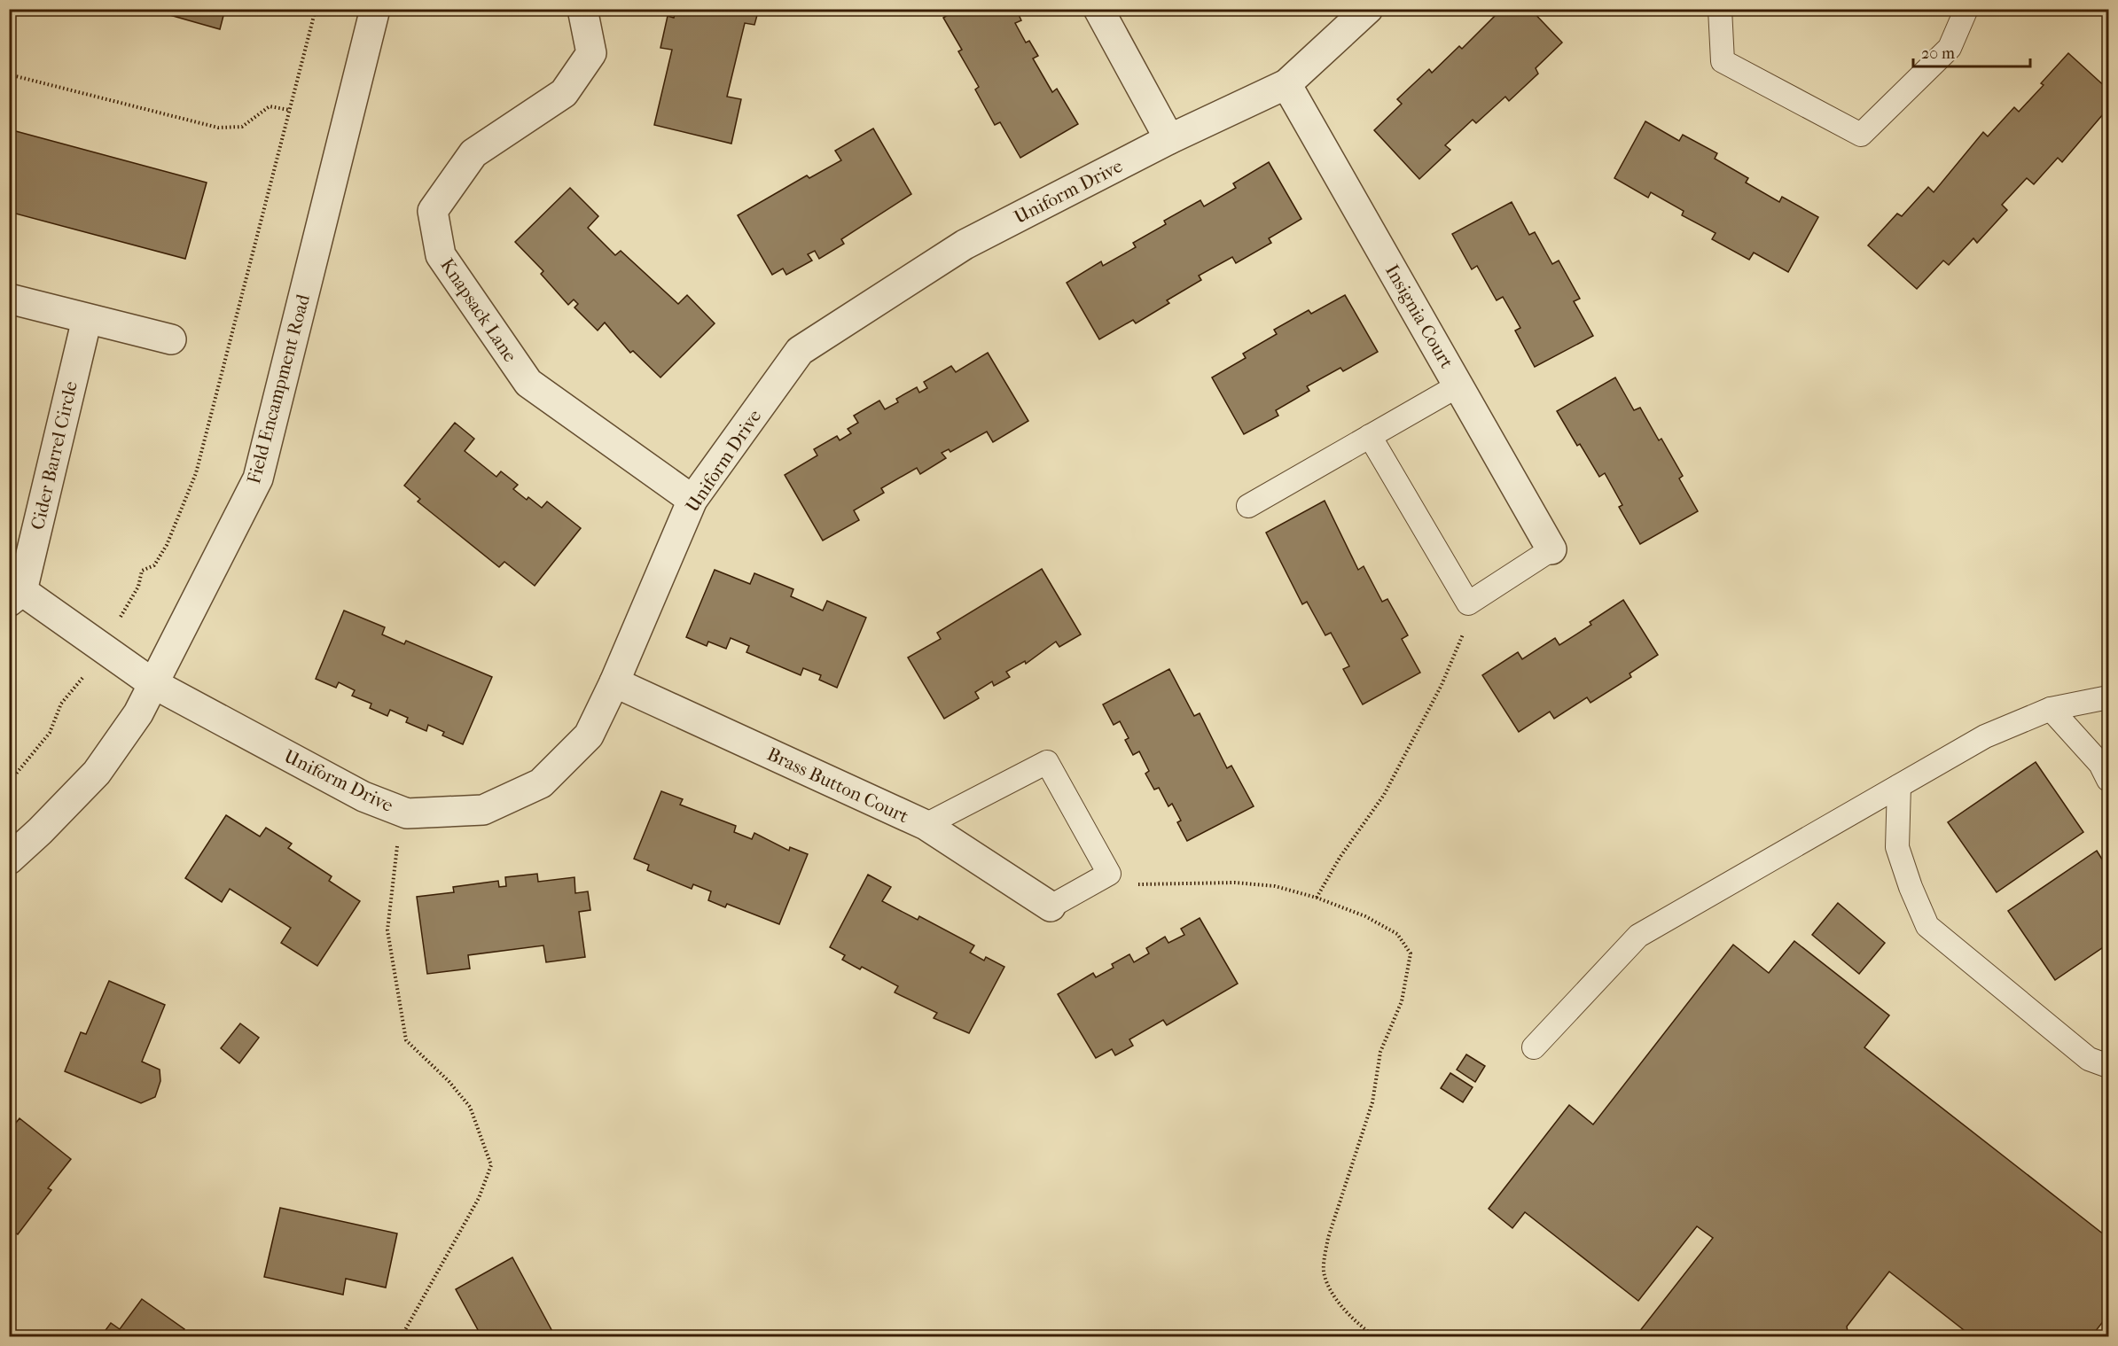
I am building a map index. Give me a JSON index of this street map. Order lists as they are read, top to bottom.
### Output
{
  "streets": {
    "street": [
      "Uniform Drive",
      "Knapsack Lane",
      "Insignia Court",
      "Field Encampment Road",
      "Cider Barrel Circle",
      "Brass Button Court"
    ]
  },
  "crossings": [
    ["Uniform Drive", "Knapsack Lane"],
    ["Uniform Drive", "Insignia Court"],
    ["Uniform Drive", "Field Encampment Road"],
    ["Uniform Drive", "Cider Barrel Circle"],
    ["Uniform Drive", "Brass Button Court"],
    ["Field Encampment Road", "Cider Barrel Circle"]
  ],
  "scale_bar": "20 m"
}
